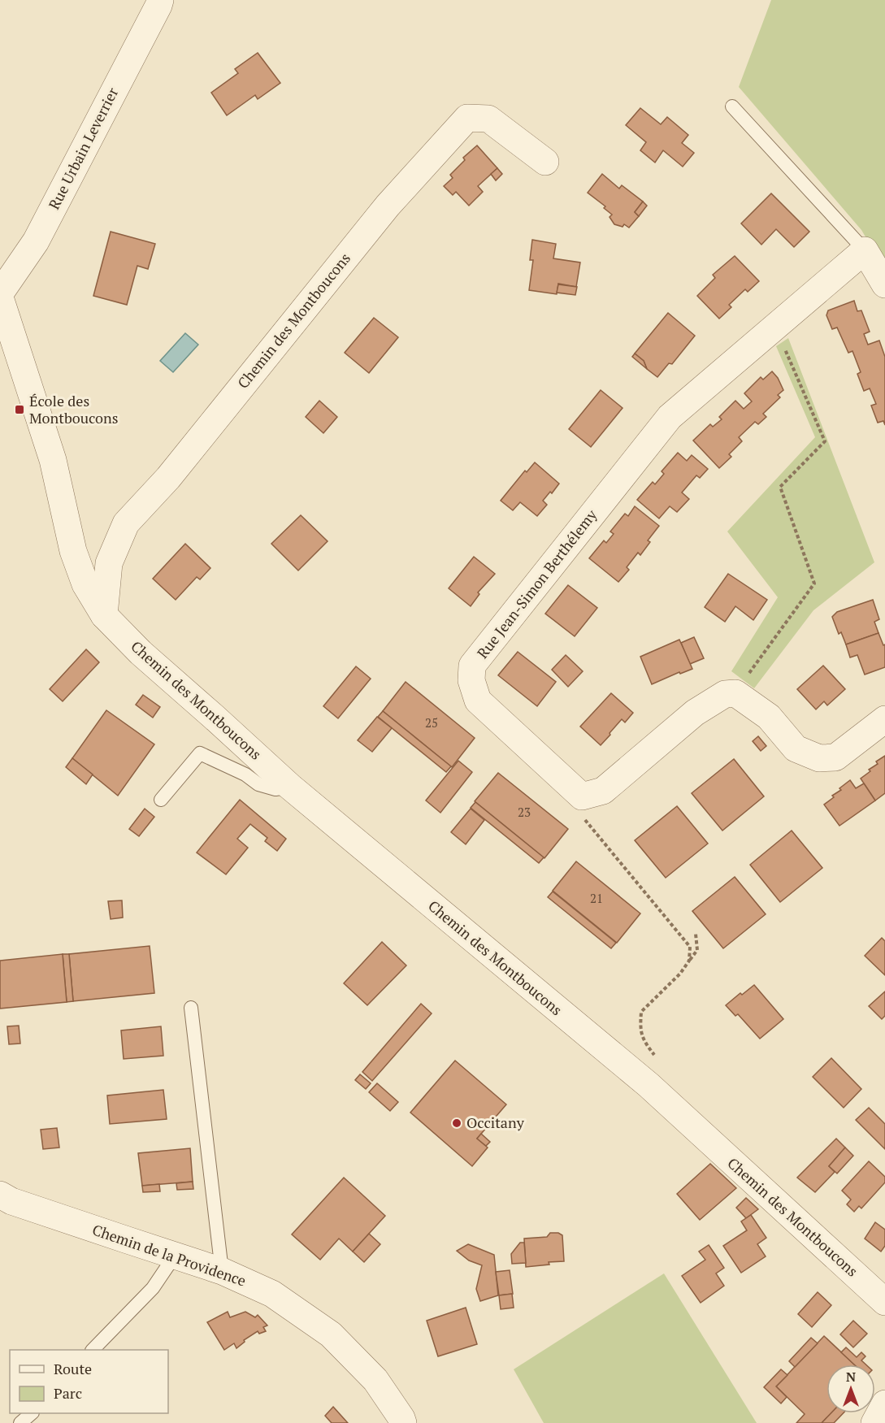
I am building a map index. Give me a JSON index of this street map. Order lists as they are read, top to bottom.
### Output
{
  "streets": {
    "street": [
      "Rue Urbain Leverrier",
      "Chemin des Montboucons",
      "Rue Jean-Simon Berthélemy",
      "Chemin de la Providence"
    ]
  },
  "places": {
    "transit": ["École des Montboucons"],
    "other": ["Occitany"]
  },
  "house_numbers": ["25", "23", "21"],
  "legend": ["Route", "Parc"],
  "north": "top"
}
